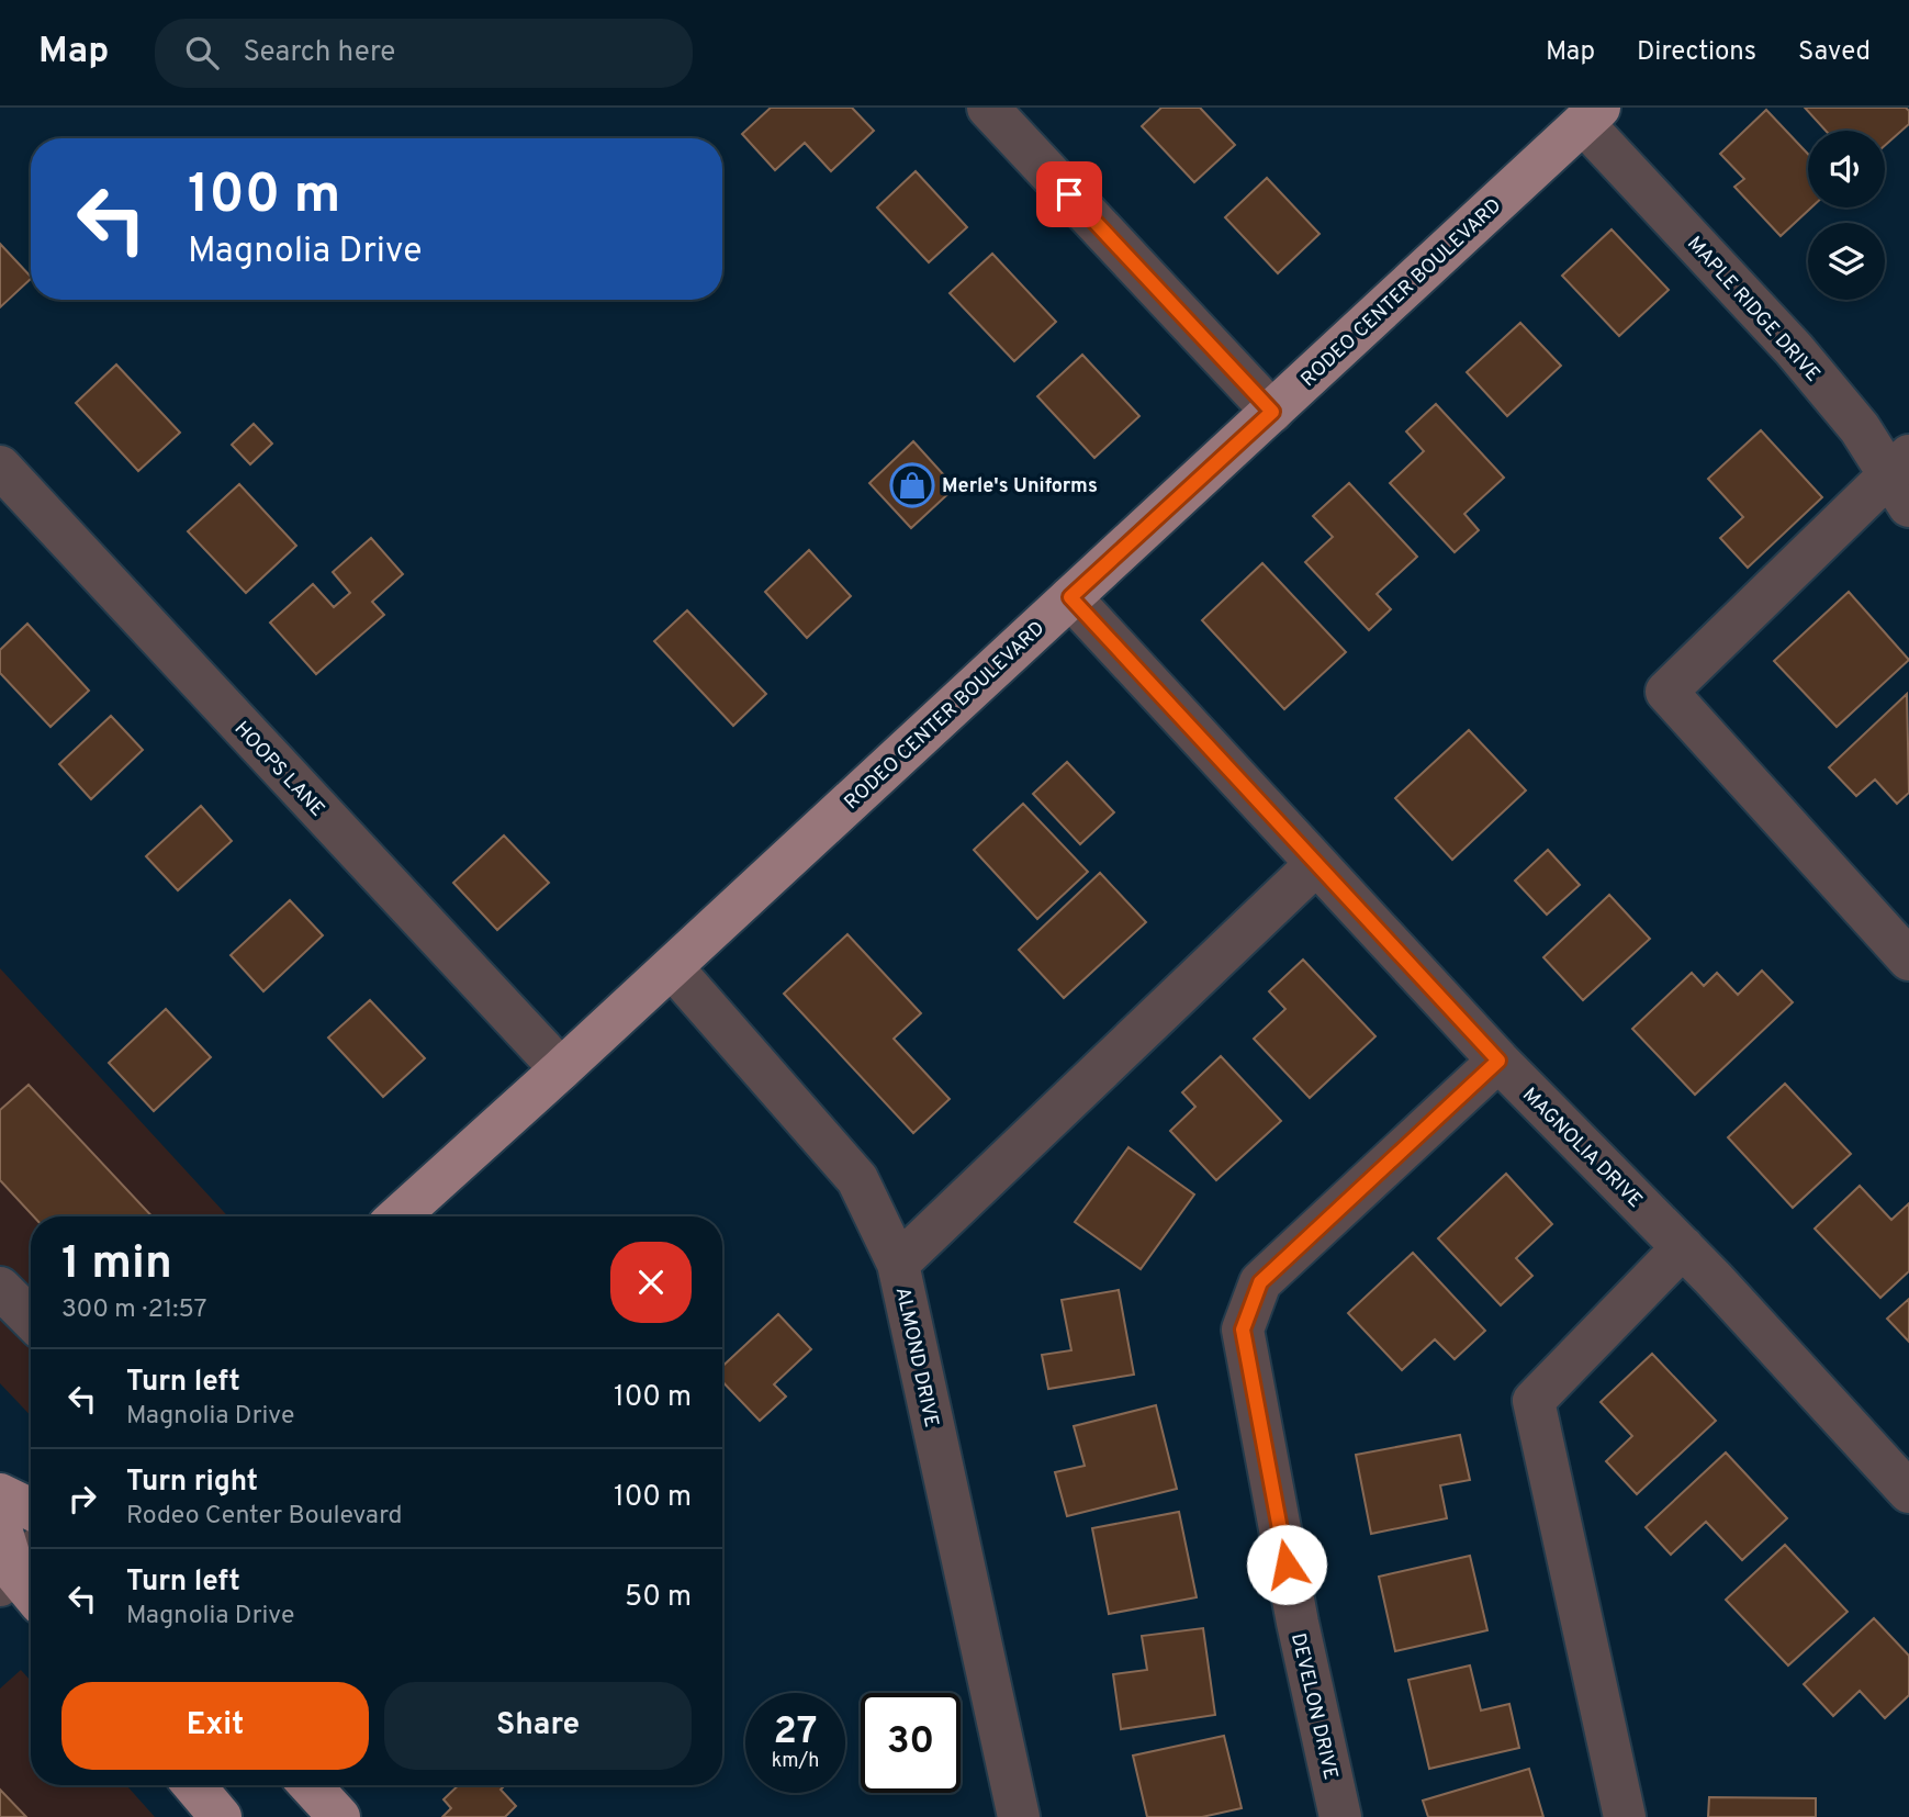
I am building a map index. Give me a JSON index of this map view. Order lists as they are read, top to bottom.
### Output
{
  "streets": {
    "main road": ["RODEO CENTER BOULEVARD"],
    "street": [
      "MAPLE RIDGE DRIVE",
      "HOOPS LANE",
      "MAGNOLIA DRIVE",
      "ALMOND DRIVE",
      "DEVELON DRIVE"
    ]
  },
  "crossings": [
    ["RODEO CENTER BOULEVARD", "MAPLE RIDGE DRIVE"],
    ["RODEO CENTER BOULEVARD", "HOOPS LANE"],
    ["RODEO CENTER BOULEVARD", "MAGNOLIA DRIVE"],
    ["RODEO CENTER BOULEVARD", "ALMOND DRIVE"],
    ["MAGNOLIA DRIVE", "DEVELON DRIVE"]
  ],
  "places": {
    "shop": ["Merle's Uniforms"]
  },
  "page": {
    "header": "Map",
    "search": "Search here",
    "nav": ["Map", "Directions", "Saved"],
    "turn": ["100 m", "Magnolia Drive"],
    "heading": ["1 min", "300 m · 21:57"],
    "list": [
      {
        "name": "Turn left",
        "note": "Magnolia Drive",
        "value": "100 m"
      },
      {
        "name": "Turn right",
        "note": "Rodeo Center Boulevard",
        "value": "100 m"
      },
      {
        "name": "Turn left",
        "note": "Magnolia Drive",
        "value": "50 m"
      }
    ],
    "buttons": ["Exit", "Share"],
    "speed": "27 km/h",
    "limit": "30"
  }
}
